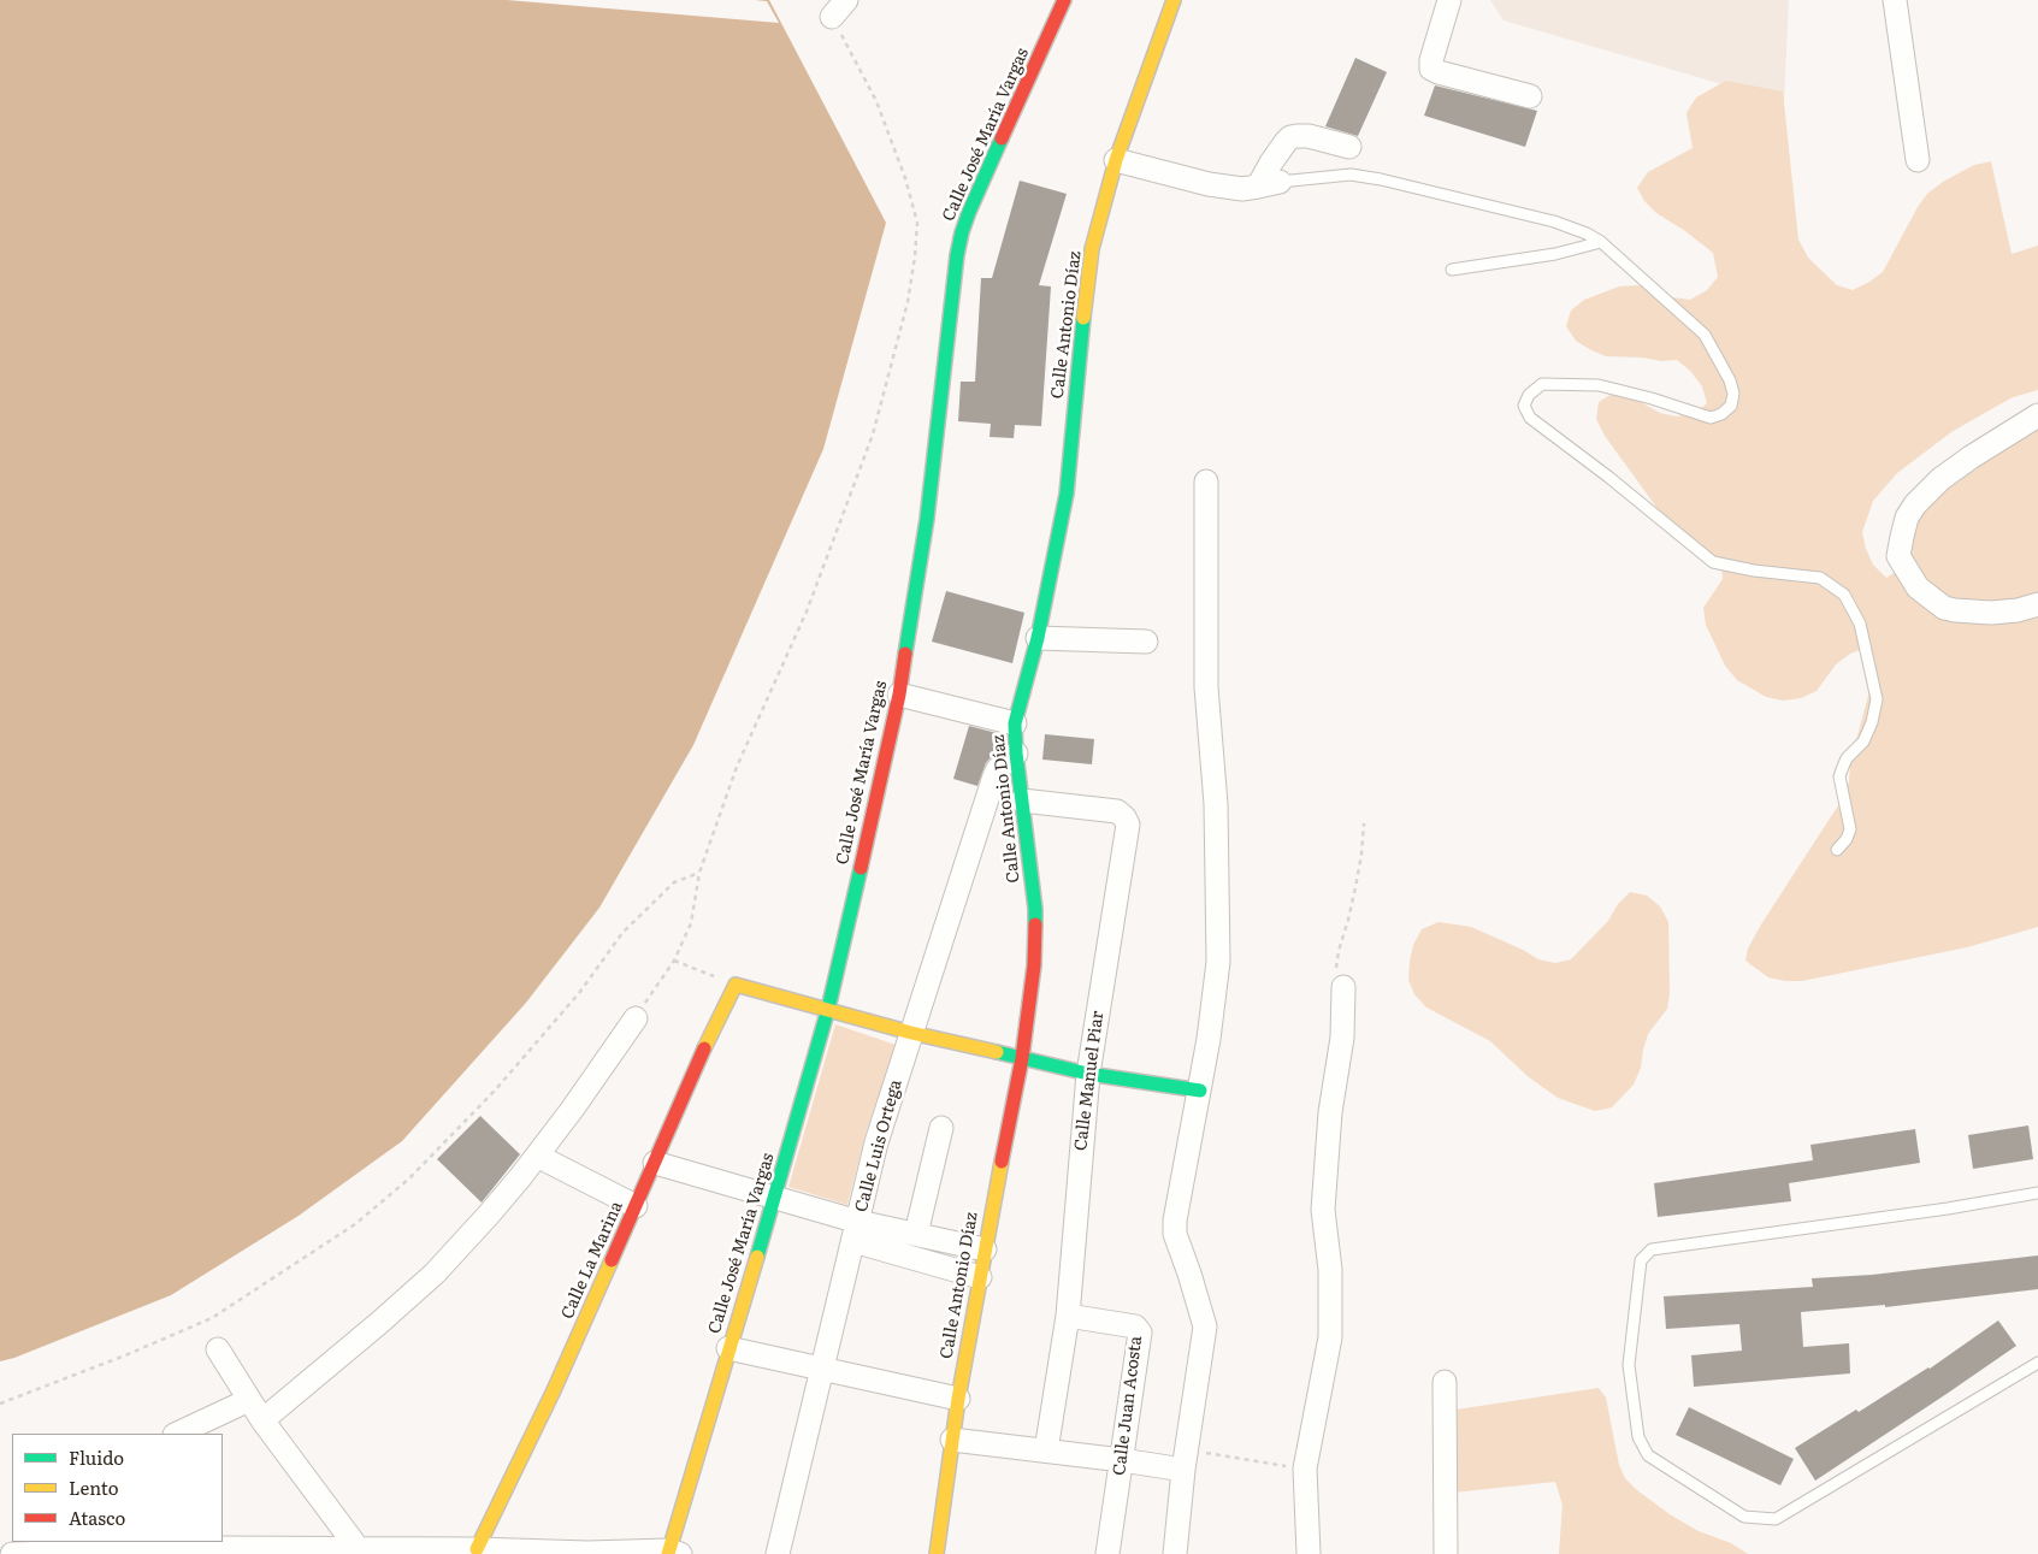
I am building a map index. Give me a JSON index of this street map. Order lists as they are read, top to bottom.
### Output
{
  "streets": {
    "street": [
      "Calle José María Vargas",
      "Calle Antonio Díaz",
      "Calle Manuel Piar",
      "Calle Luis Ortega",
      "Calle La Marina",
      "Calle Juan Acosta"
    ]
  },
  "crossings": [
    ["Calle Antonio Díaz", "Calle Manuel Piar"],
    ["Calle Antonio Díaz", "Calle Luis Ortega"],
    ["Calle Manuel Piar", "Calle Juan Acosta"]
  ],
  "legend": ["Fluido", "Lento", "Atasco"]
}
